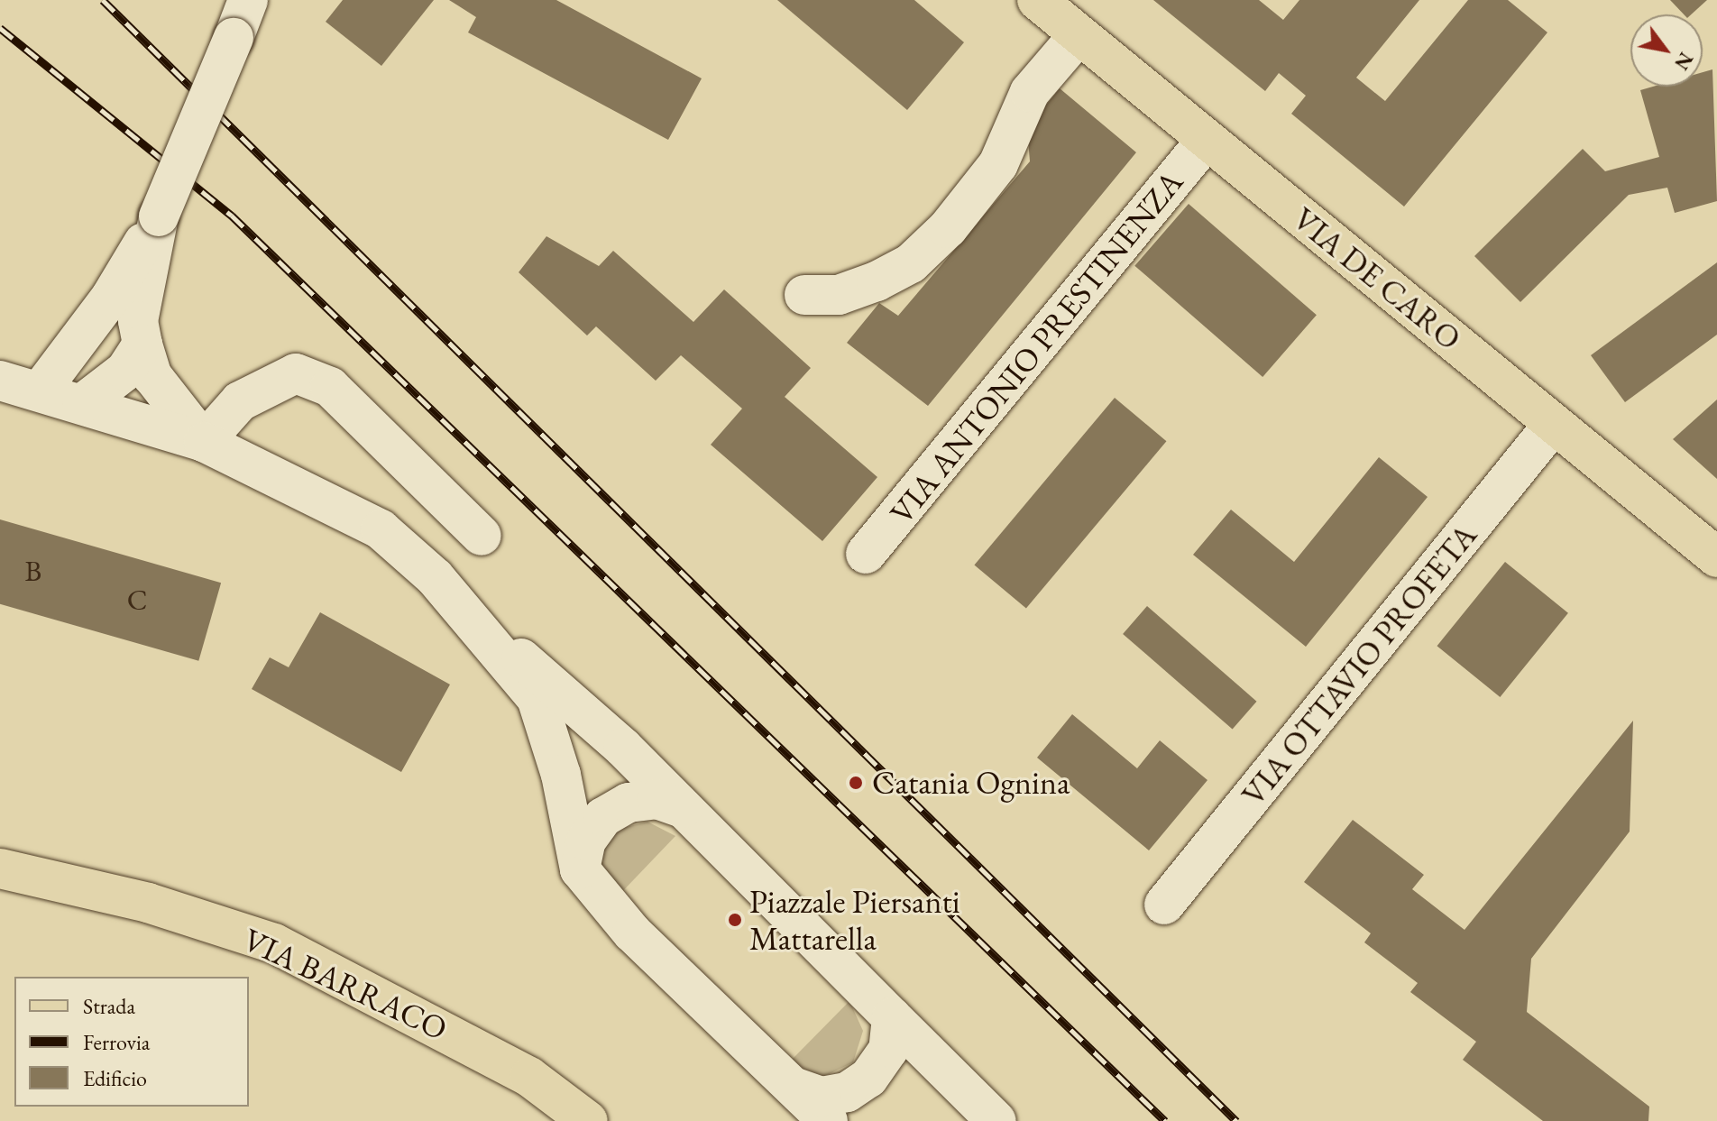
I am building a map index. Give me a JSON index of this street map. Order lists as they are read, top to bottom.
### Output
{
  "streets": {
    "main road": ["VIA DE CARO", "VIA BARRACO"],
    "street": ["VIA ANTONIO PRESTINENZA", "VIA OTTAVIO PROFETA"]
  },
  "crossings": [
    ["VIA DE CARO", "VIA ANTONIO PRESTINENZA"],
    ["VIA DE CARO", "VIA OTTAVIO PROFETA"]
  ],
  "places": ["Catania Ognina", "Piazzale Piersanti Mattarella"],
  "house_numbers": ["B", "C"],
  "legend": ["Strada", "Ferrovia", "Edificio"],
  "north": "bottom right"
}
